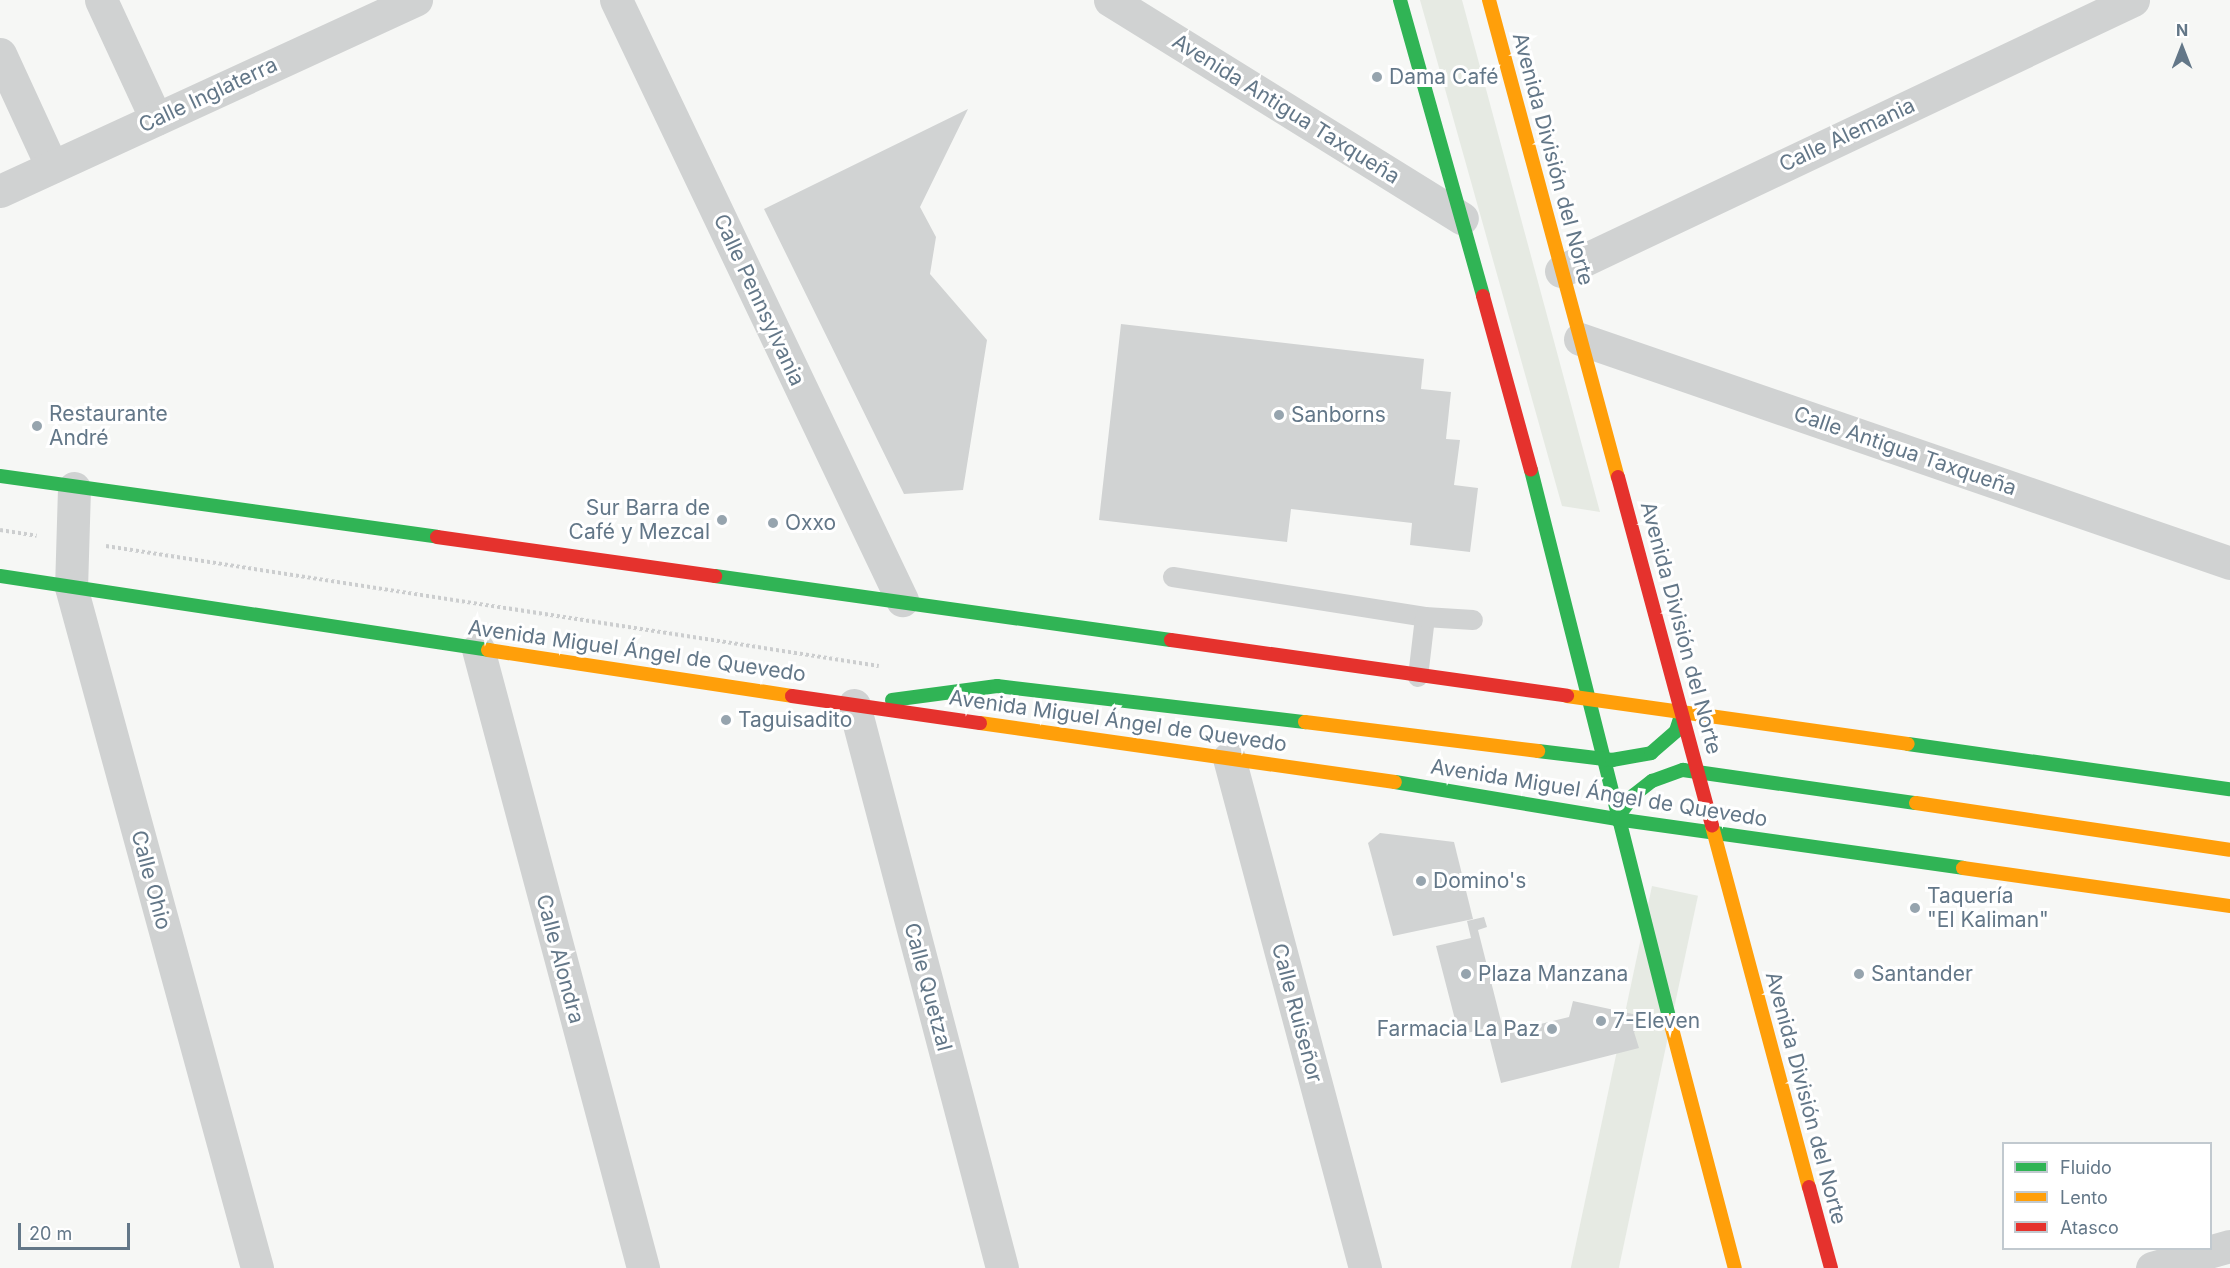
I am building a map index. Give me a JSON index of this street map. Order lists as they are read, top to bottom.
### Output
{
  "streets": {
    "main road": ["Avenida División del Norte", "Avenida Miguel Ángel de Quevedo"],
    "street": [
      "Calle Inglaterra",
      "Avenida Antigua Taxqueña",
      "Calle Alemania",
      "Calle Pennsylvania",
      "Calle Antigua Taxqueña",
      "Calle Ohio",
      "Calle Alondra",
      "Calle Quetzal",
      "Calle Ruiseñor"
    ]
  },
  "crossings": [
    ["Calle Alemania", "Avenida División del Norte"],
    ["Avenida División del Norte", "Calle Antigua Taxqueña"],
    ["Avenida División del Norte", "Avenida Miguel Ángel de Quevedo"],
    ["Avenida Miguel Ángel de Quevedo", "Calle Ohio"],
    ["Avenida Miguel Ángel de Quevedo", "Calle Alondra"],
    ["Avenida Miguel Ángel de Quevedo", "Calle Quetzal"],
    ["Avenida Miguel Ángel de Quevedo", "Calle Ruiseñor"]
  ],
  "places": [
    "Dama Café",
    "Sanborns",
    "Restaurante André",
    "Sur Barra de Café y Mezcal",
    "Oxxo",
    "Taguisadito",
    "Domino's",
    "Taquería \"El Kaliman\"",
    "Plaza Manzana",
    "Santander",
    "7-Eleven",
    "Farmacia La Paz"
  ],
  "legend": ["Fluido", "Lento", "Atasco"],
  "scale_bar": "20 m",
  "north": "top"
}
